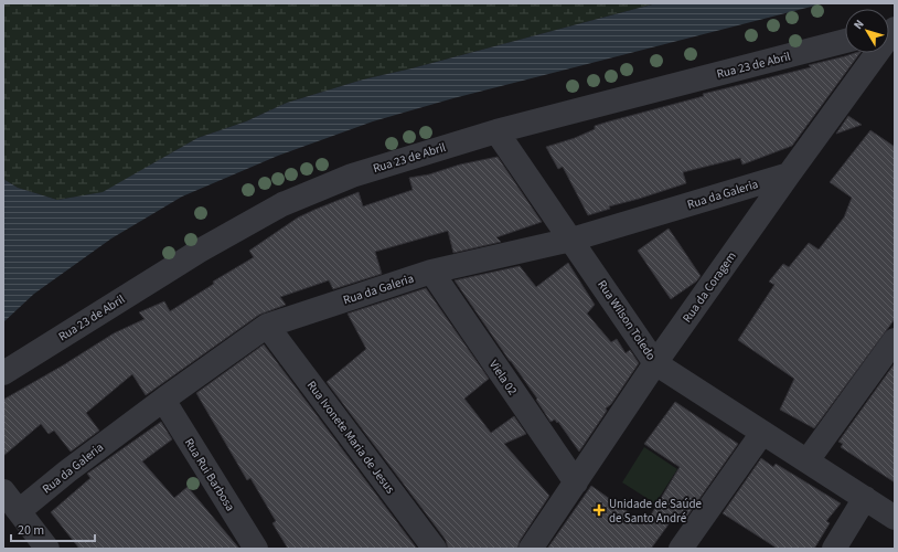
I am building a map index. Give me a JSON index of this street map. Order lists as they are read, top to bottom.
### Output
{
  "streets": {
    "street": [
      "Rua 23 de Abril",
      "Rua da Galeria",
      "Rua da Coragem",
      "Rua Wilson Toledo",
      "Viela 02",
      "Rua Ivonete Maria de Jesus",
      "Rua Rui Barbosa"
    ]
  },
  "crossings": [
    ["Rua 23 de Abril", "Rua Wilson Toledo"],
    ["Rua da Galeria", "Rua da Coragem"],
    ["Rua da Galeria", "Rua Wilson Toledo"],
    ["Rua da Galeria", "Viela 02"],
    ["Rua da Galeria", "Rua Ivonete Maria de Jesus"],
    ["Rua da Galeria", "Rua Rui Barbosa"],
    ["Rua da Coragem", "Rua Wilson Toledo"],
    ["Rua da Coragem", "Viela 02"]
  ],
  "places": {
    "health": ["Unidade de Saúde de Santo André"]
  },
  "scale_bar": "20 m",
  "north": "top left"
}
